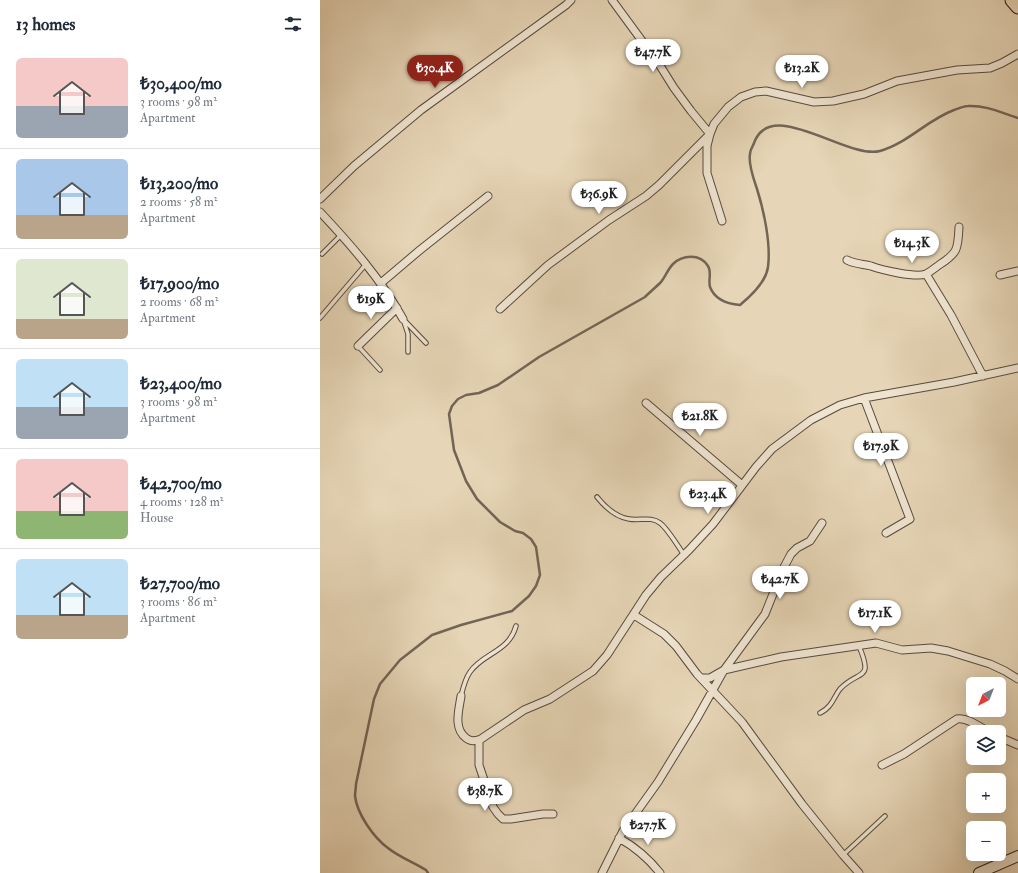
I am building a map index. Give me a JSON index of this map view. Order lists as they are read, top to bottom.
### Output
{
  "north": "bottom left",
  "page": {
    "heading": "13 homes",
    "price": [
      "₺47.7K",
      "₺30.4K",
      "₺13.2K",
      "₺36.9K",
      "₺14.3K",
      "₺19K",
      "₺21.8K",
      "₺17.9K",
      "₺23.4K",
      "₺42.7K",
      "₺17.1K",
      "₺38.7K",
      "₺27.7K"
    ],
    "list": [
      {
        "name": "₺30,400/mo",
        "note": "3 rooms · 98 m² · Apartment"
      },
      {
        "name": "₺13,200/mo",
        "note": "2 rooms · 58 m² · Apartment"
      },
      {
        "name": "₺17,900/mo",
        "note": "2 rooms · 68 m² · Apartment"
      },
      {
        "name": "₺23,400/mo",
        "note": "3 rooms · 98 m² · Apartment"
      },
      {
        "name": "₺42,700/mo",
        "note": "4 rooms · 128 m² · House"
      },
      {
        "name": "₺27,700/mo",
        "note": "3 rooms · 86 m² · Apartment"
      }
    ],
    "map_buttons": ["+", "−"]
  }
}
